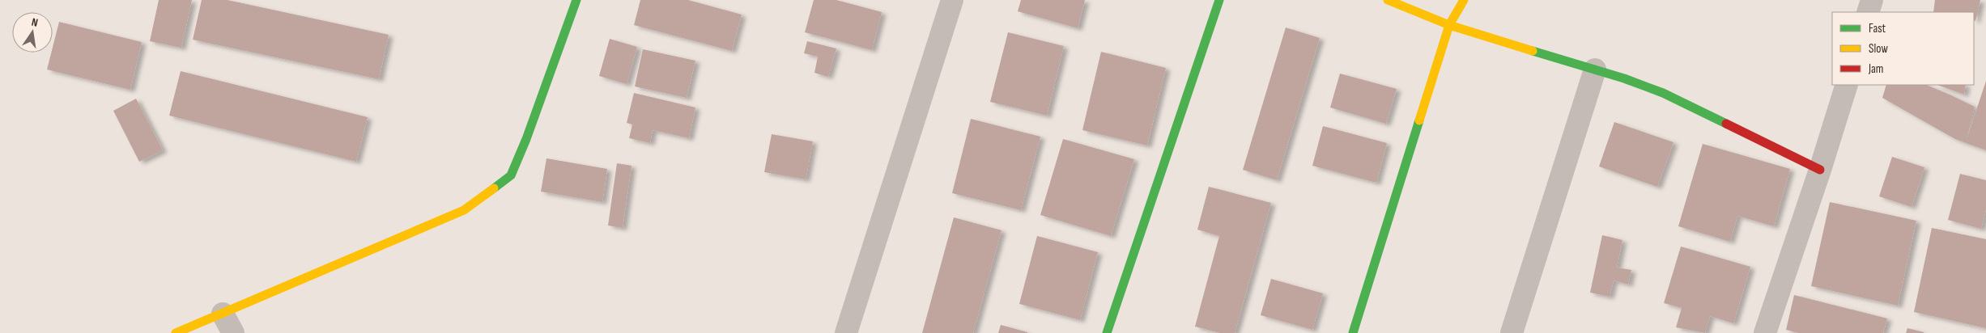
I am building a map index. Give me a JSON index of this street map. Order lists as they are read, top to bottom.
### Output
{
  "legend": ["Fast", "Slow", "Jam"],
  "north": "top"
}
